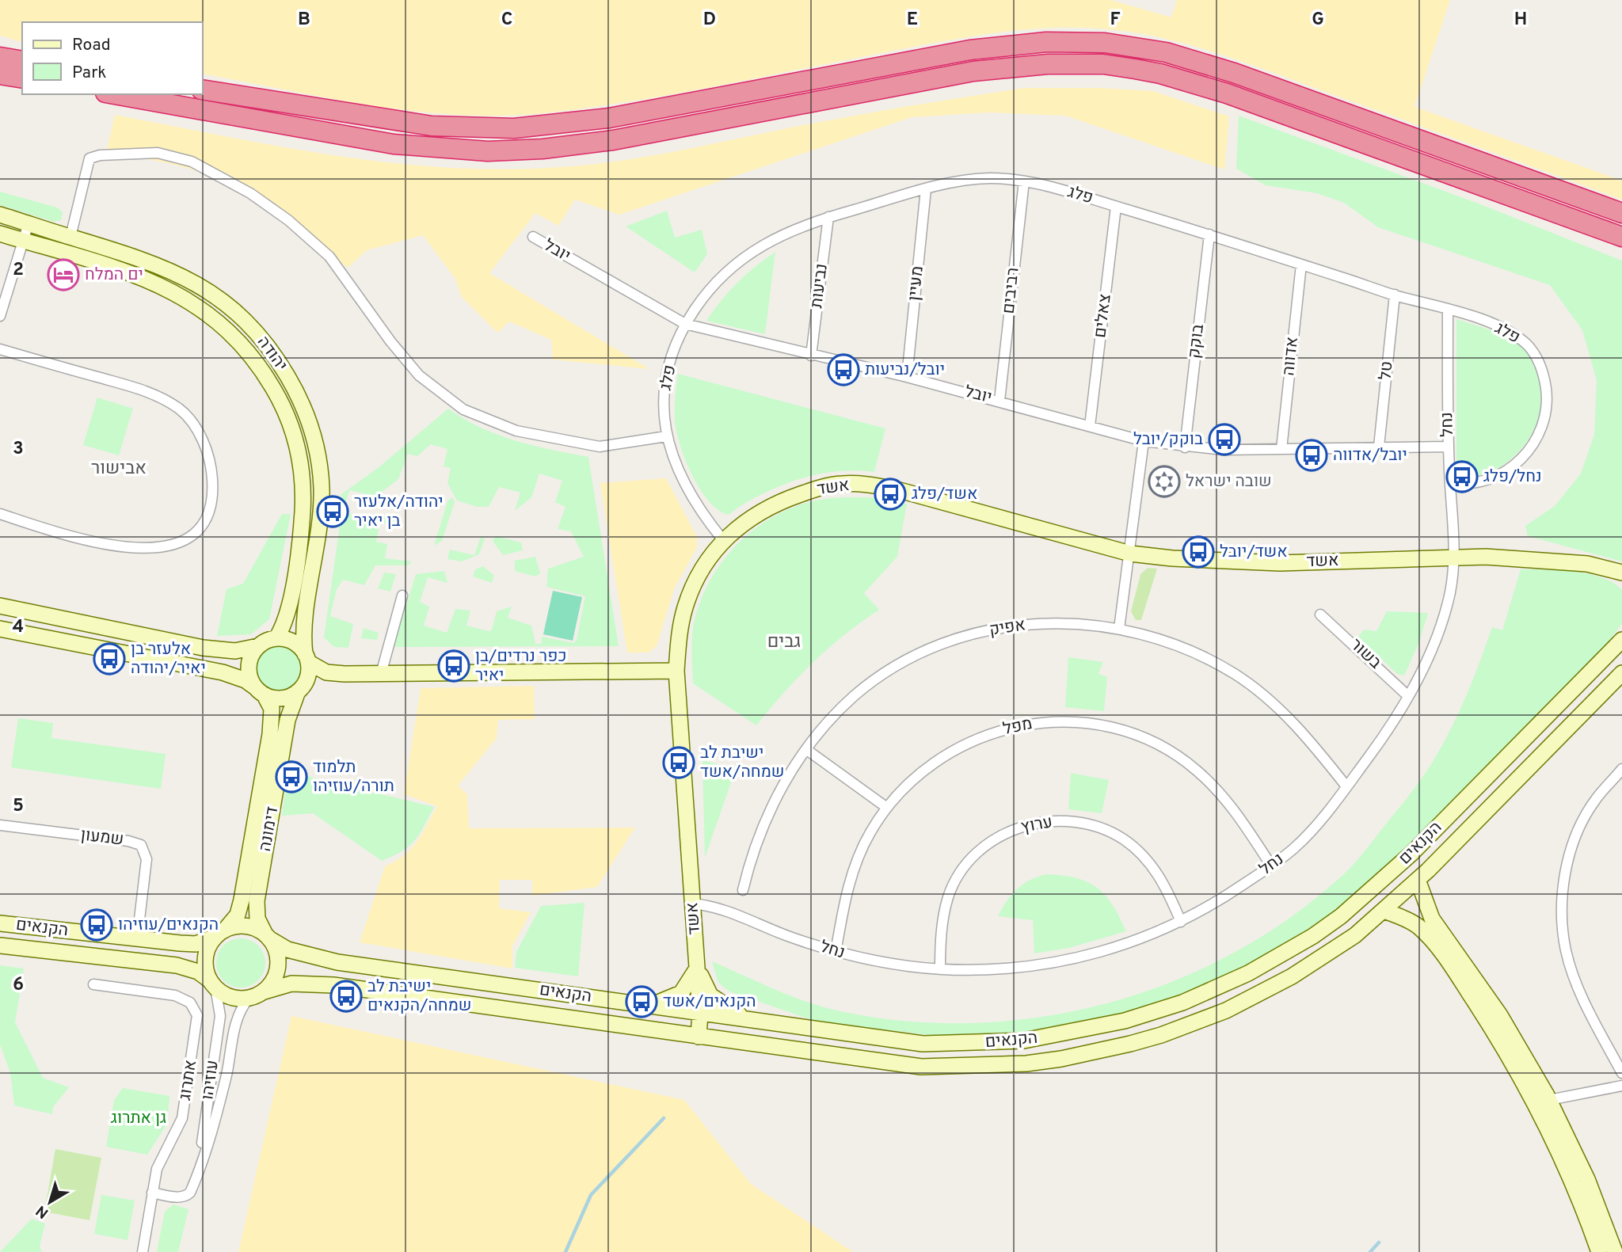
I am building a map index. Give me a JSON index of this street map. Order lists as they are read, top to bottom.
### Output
{
  "streets": {
    "street": [
      "פלג",
      "יובל",
      "מעיין",
      "נביעות",
      "רביבים",
      "צאלים",
      "בוקק",
      "יהודה",
      "אדווה",
      "טל",
      "נחל",
      "אשד",
      "אפיק",
      "בשור",
      "מפל",
      "ערוץ",
      "דימונה",
      "שמעון",
      "הקנאים",
      "אתרוג",
      "עוזיהו"
    ]
  },
  "crossings": [
    ["פלג", "יובל"],
    ["פלג", "מעיין"],
    ["פלג", "נביעות"],
    ["פלג", "רביבים"],
    ["פלג", "צאלים"],
    ["פלג", "בוקק"],
    ["פלג", "אדווה"],
    ["פלג", "טל"],
    ["פלג", "נחל"],
    ["פלג", "אשד"],
    ["יובל", "מעיין"],
    ["יובל", "נביעות"],
    ["יובל", "רביבים"],
    ["יובל", "צאלים"],
    ["יובל", "בוקק"],
    ["יובל", "אדווה"],
    ["יובל", "טל"],
    ["יובל", "נחל"],
    ["יהודה", "דימונה"],
    ["נחל", "אשד"],
    ["נחל", "אפיק"],
    ["נחל", "בשור"],
    ["נחל", "מפל"],
    ["נחל", "ערוץ"],
    ["אשד", "הקנאים"],
    ["דימונה", "הקנאים"],
    ["דימונה", "עוזיהו"],
    ["שמעון", "הקנאים"],
    ["הקנאים", "עוזיהו"],
    ["אתרוג", "עוזיהו"]
  ],
  "districts": ["אבישור", "גבים"],
  "parks": ["גן אתרוג"],
  "places": {
    "hotel": ["ים המלח"],
    "bus stop": [
      "יובל/נביעות",
      "בוקק/יובל",
      "יובל/אדווה",
      "נחל/פלג",
      "אשד/פלג",
      "יהודה/אלעזר בן יאיר",
      "אשד/יובל",
      "אלעזר בן יאיר/יהודה",
      "כפר נרדים/בן יאיר",
      "ישיבת לב שמחה/אשד",
      "תלמוד תורה/עוזיהו",
      "הקנאים/עוזיהו",
      "ישיבת לב שמחה/הקנאים",
      "הקנאים/אשד"
    ],
    "synagogue": ["שובה ישראל"]
  },
  "legend": ["Road", "Park"],
  "north": "bottom left",
  "grid": {
    "columns": [
      "B",
      "C",
      "D",
      "E",
      "F",
      "G",
      "H"
    ],
    "rows": [
      "2",
      "3",
      "4",
      "5",
      "6"
    ]
  }
}
